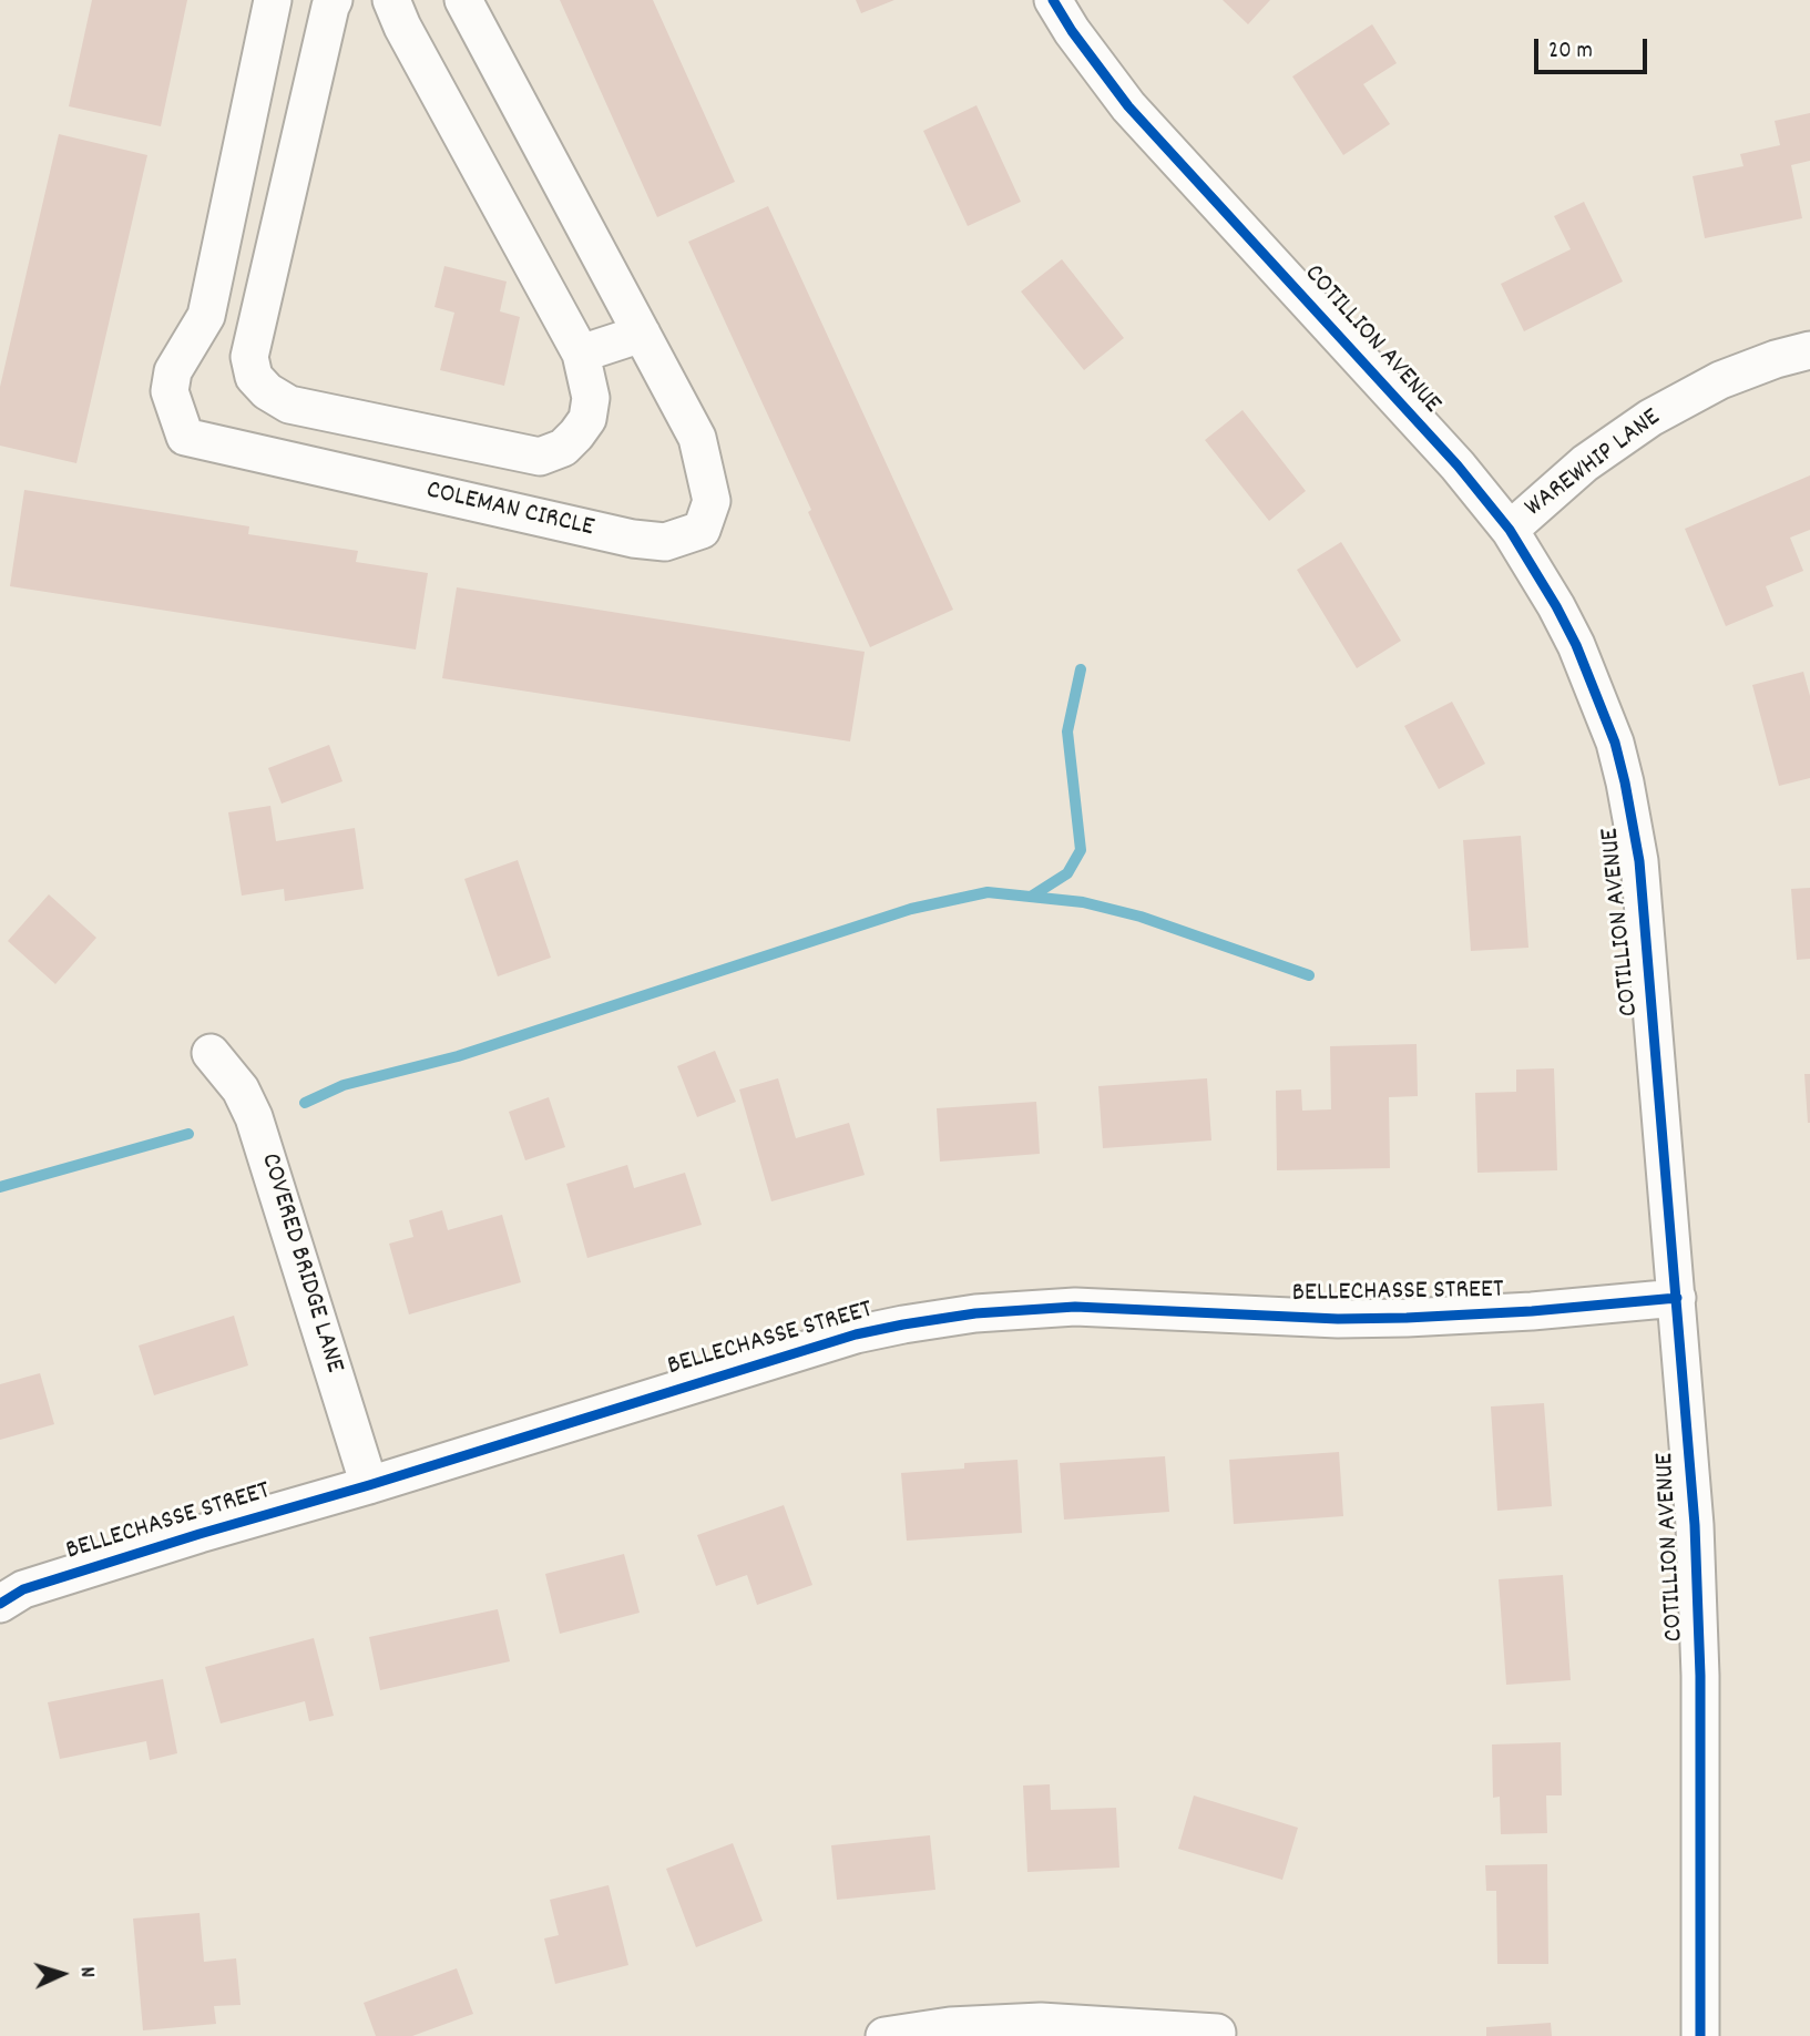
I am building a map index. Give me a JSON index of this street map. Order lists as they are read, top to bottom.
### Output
{
  "streets": {
    "street": [
      "COTILLION AVENUE",
      "WAREWHIP LANE",
      "COLEMAN CIRCLE",
      "COVERED BRIDGE LANE",
      "BELLECHASSE STREET"
    ]
  },
  "crossings": [
    ["COTILLION AVENUE", "WAREWHIP LANE"],
    ["COTILLION AVENUE", "BELLECHASSE STREET"],
    ["COVERED BRIDGE LANE", "BELLECHASSE STREET"]
  ],
  "scale_bar": "20 m",
  "north": "right"
}
